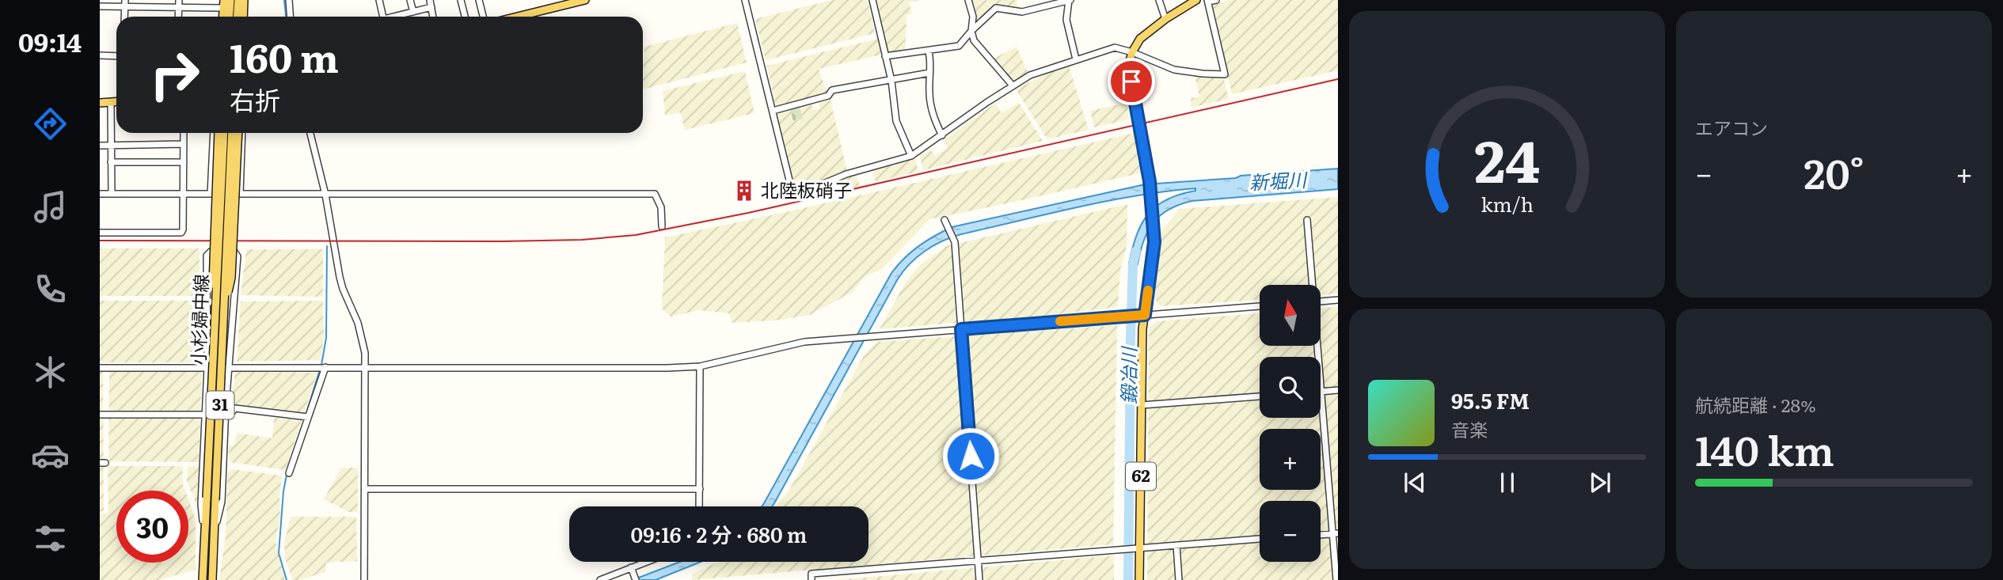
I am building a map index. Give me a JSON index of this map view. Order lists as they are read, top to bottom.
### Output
{
  "streets": {
    "main road": ["小杉婦中線", "31", "62"]
  },
  "crossings": [
    ["小杉婦中線", "31"]
  ],
  "water": ["新堀川", "鍛冶川"],
  "places": {
    "building": ["北陸板硝子"]
  },
  "north": "top",
  "page": {
    "tabs": "09:14",
    "tile": [
      "エアコン",
      ["航続距離 · 28%", "140 km"]
    ],
    "turn": ["160 m", "右折"],
    "heat": ["−", "20°", "+"],
    "map_buttons": ["+", "−"],
    "song": ["95.5 FM", "音楽"],
    "limit": "30",
    "trip": "09:16 · 2 分 · 680 m",
    "gauge": ["24", "km/h"]
  }
}
